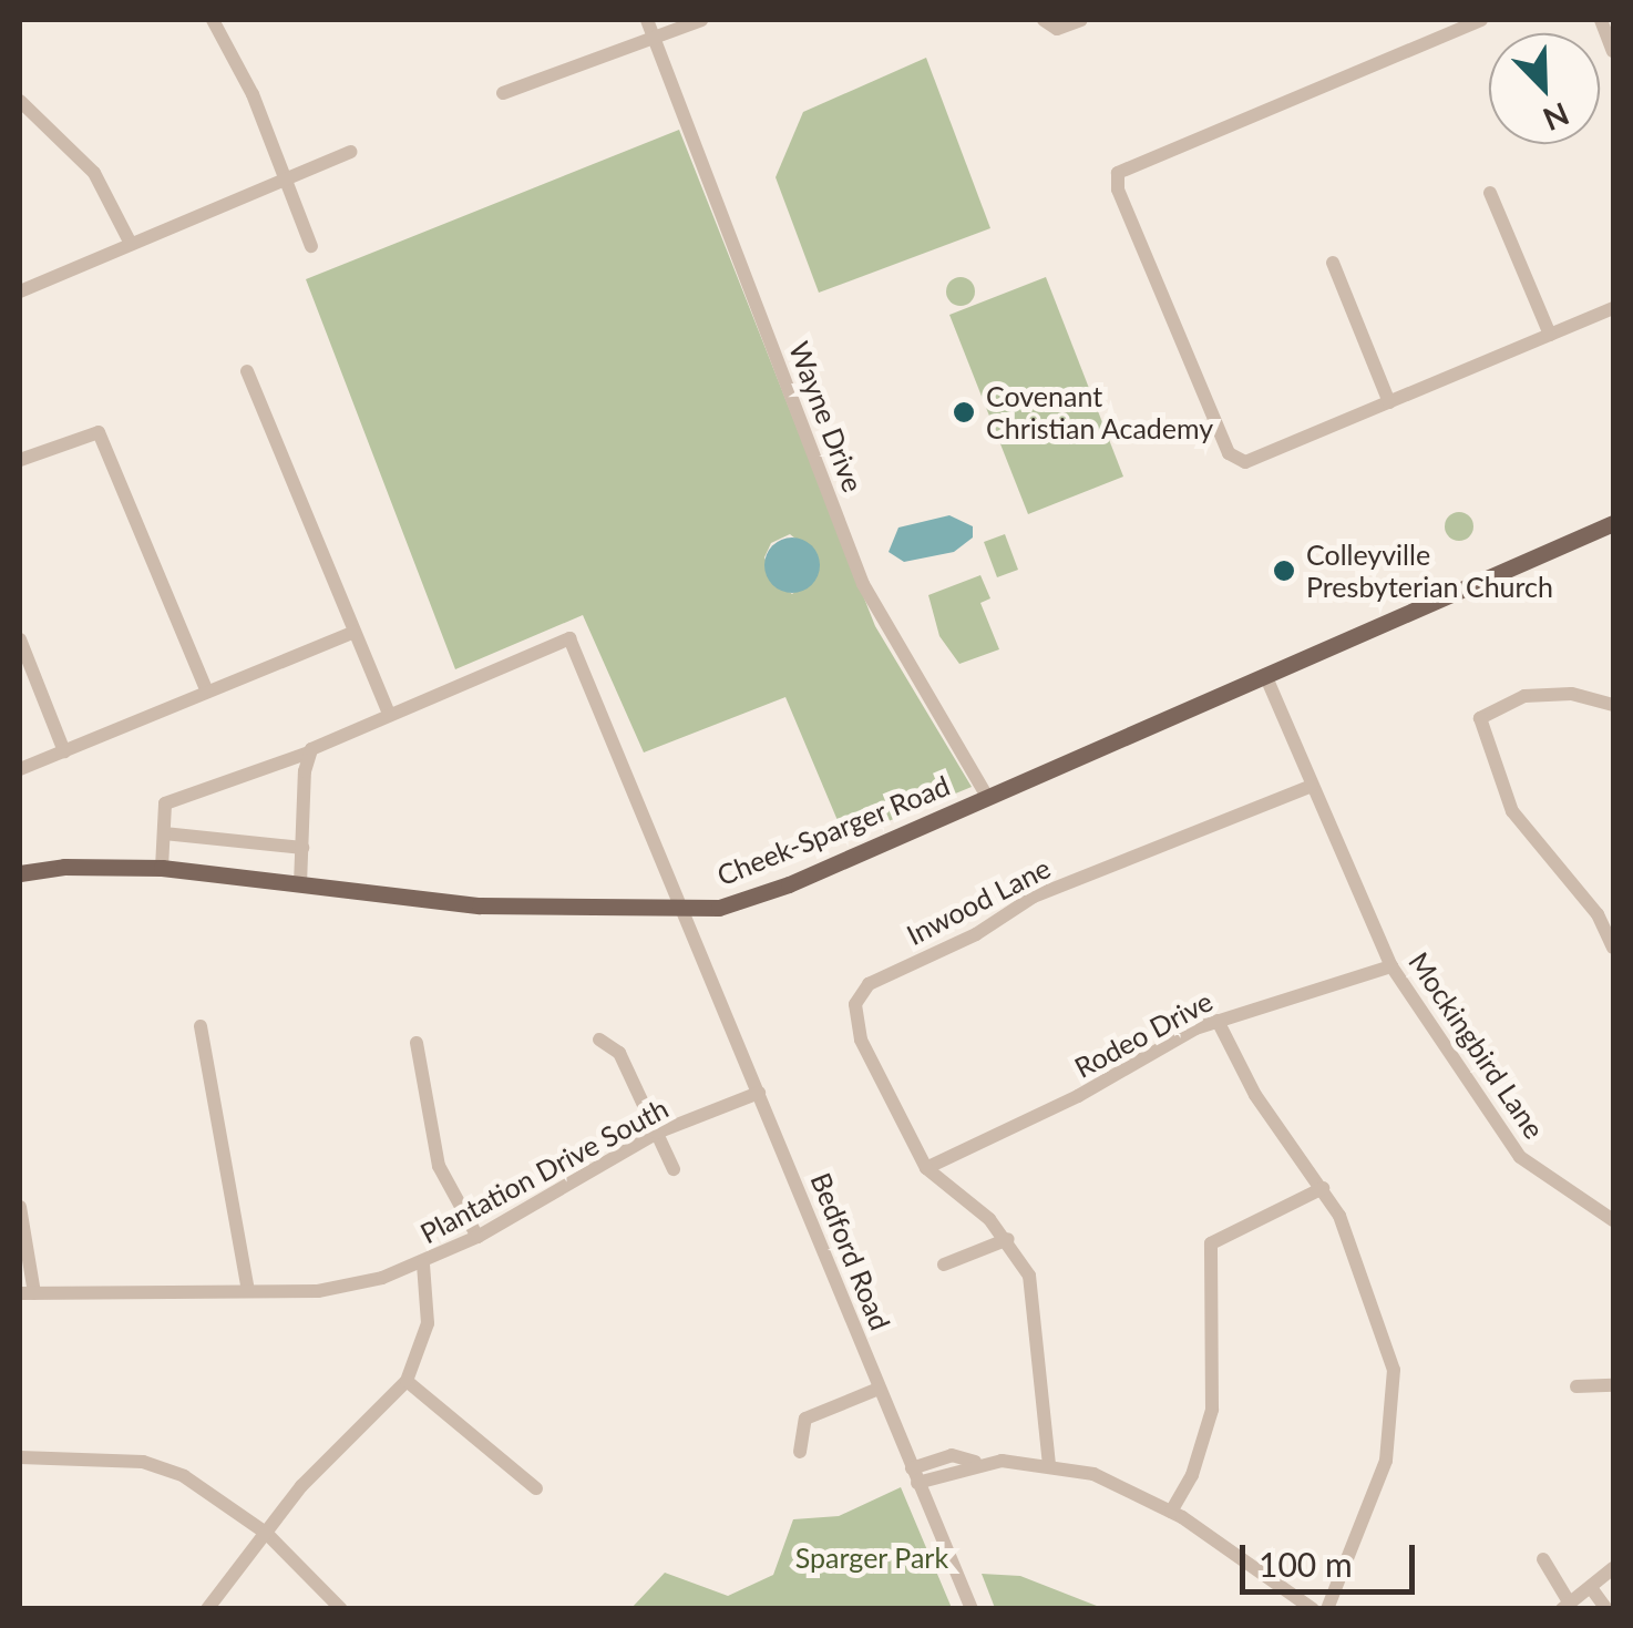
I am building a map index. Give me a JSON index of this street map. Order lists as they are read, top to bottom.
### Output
{
  "streets": {
    "main road": ["Cheek-Sparger Road"],
    "street": [
      "Wayne Drive",
      "Inwood Lane",
      "Rodeo Drive",
      "Mockingbird Lane",
      "Plantation Drive South",
      "Bedford Road"
    ]
  },
  "crossings": [
    ["Wayne Drive", "Cheek-Sparger Road"],
    ["Cheek-Sparger Road", "Mockingbird Lane"],
    ["Cheek-Sparger Road", "Bedford Road"],
    ["Inwood Lane", "Rodeo Drive"],
    ["Inwood Lane", "Mockingbird Lane"],
    ["Rodeo Drive", "Mockingbird Lane"],
    ["Plantation Drive South", "Bedford Road"]
  ],
  "parks": ["Sparger Park"],
  "places": ["Covenant Christian Academy", "Colleyville Presbyterian Church"],
  "scale_bar": "100 m",
  "north": "bottom right"
}
